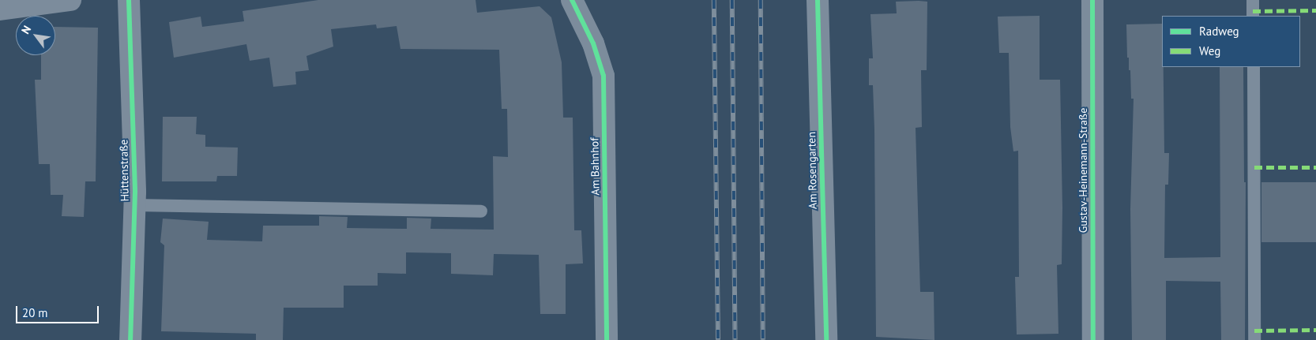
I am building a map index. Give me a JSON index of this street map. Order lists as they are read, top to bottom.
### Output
{
  "streets": {
    "street": [
      "Am Bahnhof",
      "Hüttenstraße",
      "Am Rosengarten",
      "Gustav-Heinemann-Straße"
    ]
  },
  "legend": ["Radweg", "Weg"],
  "scale_bar": "20 m",
  "north": "top left"
}
